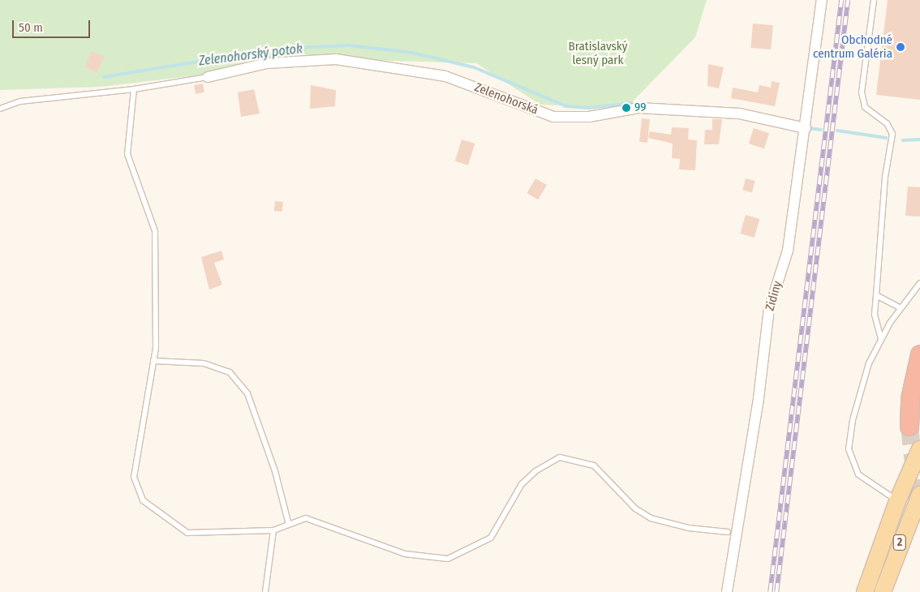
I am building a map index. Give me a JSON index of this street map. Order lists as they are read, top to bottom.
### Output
{
  "streets": {
    "main road": ["2"],
    "street": ["Zelenohorská", "Zidiny"]
  },
  "crossings": [
    ["Zelenohorská", "Zidiny"]
  ],
  "water": ["Zelenohorský potok"],
  "parks": ["Bratislavský lesný park"],
  "places": ["Obchodné centrum Galéria", "99"],
  "scale_bar": "50 m"
}
